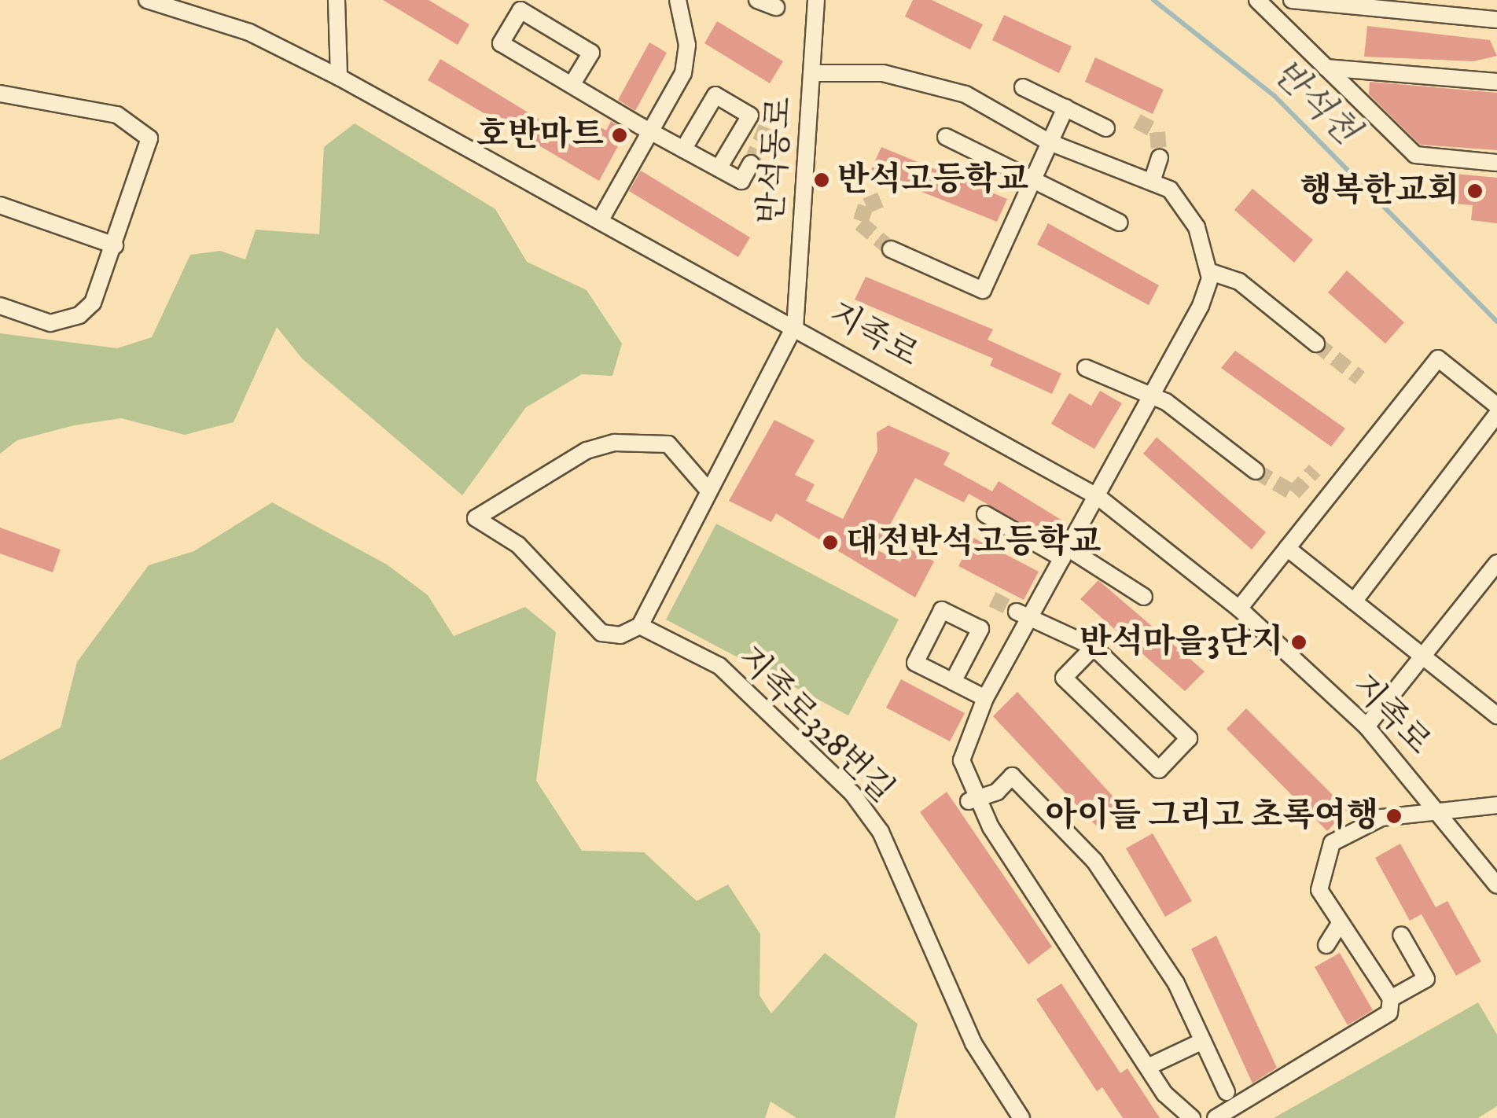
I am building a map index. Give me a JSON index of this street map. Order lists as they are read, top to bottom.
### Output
{
  "streets": {
    "street": ["반석동로", "지족로", "지족로328번길"]
  },
  "crossings": [
    ["반석동로", "지족로"]
  ],
  "water": ["반석천"],
  "places": [
    "호반마트",
    "반석고등학교",
    "행복한교회",
    "대전반석고등학교",
    "반석마을3단지",
    "아이들 그리고 초록여행"
  ]
}
